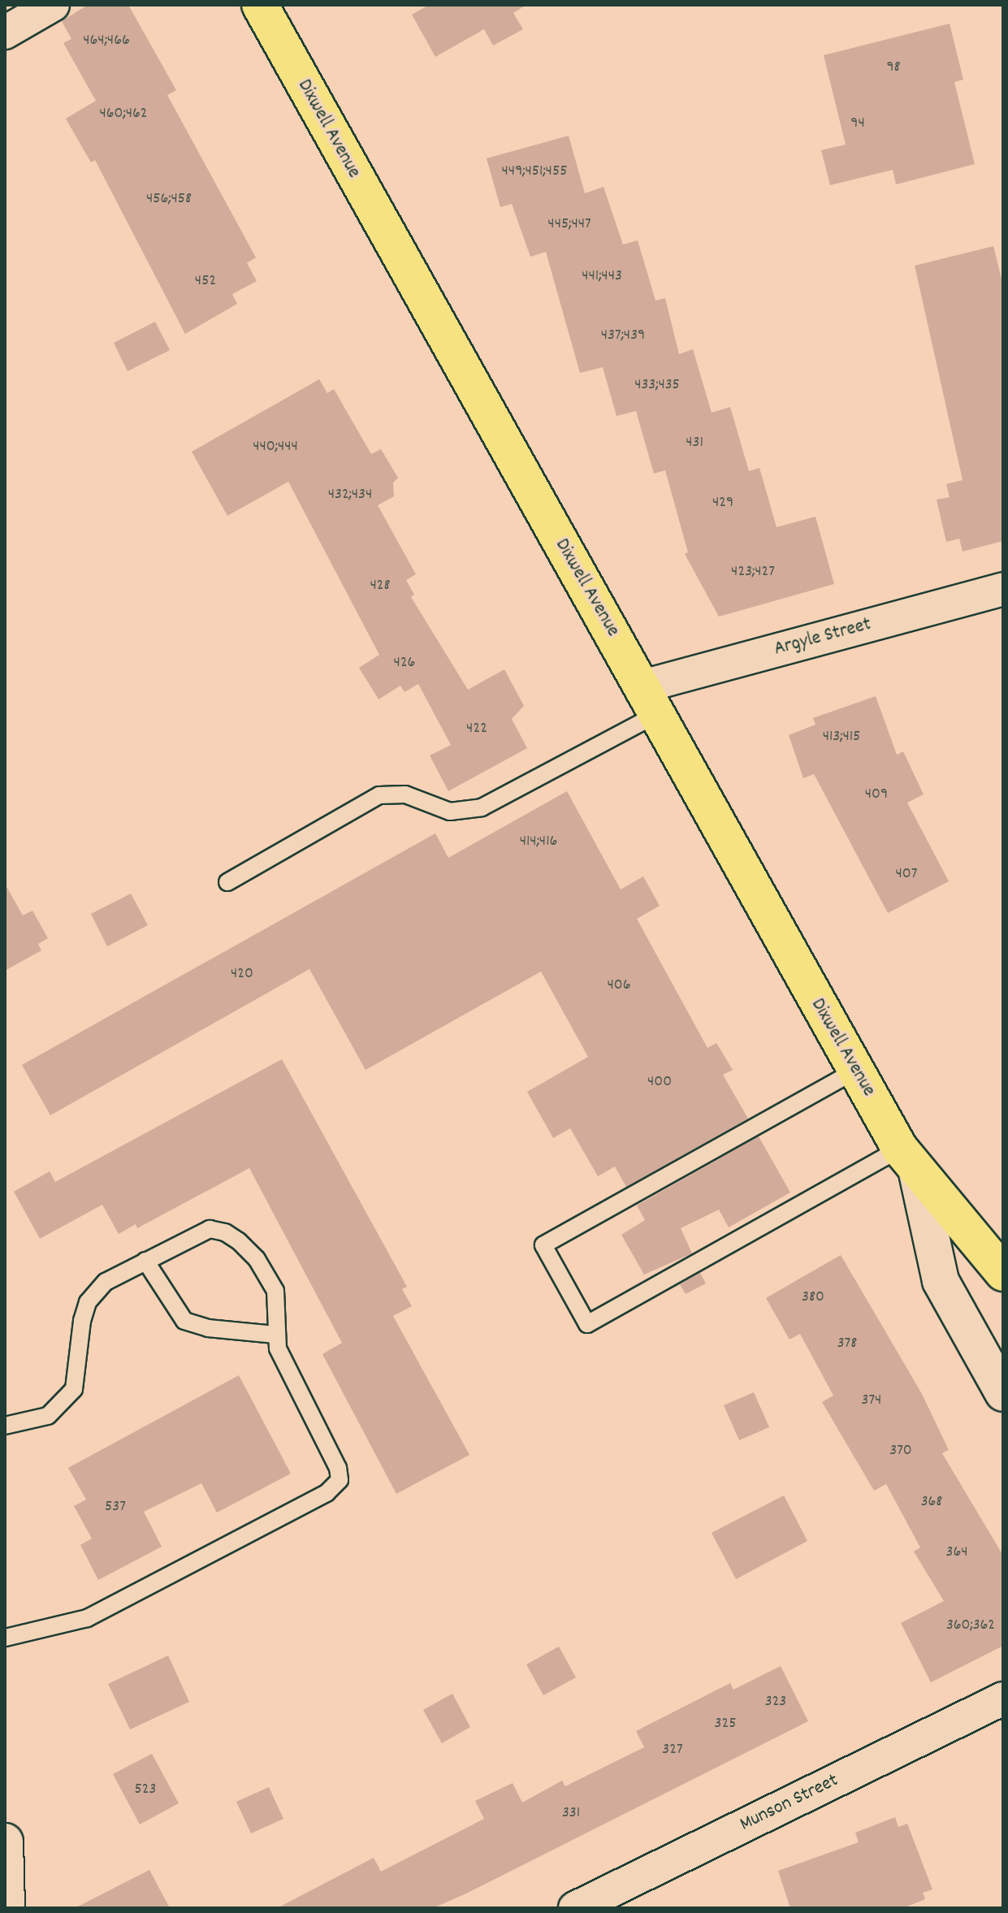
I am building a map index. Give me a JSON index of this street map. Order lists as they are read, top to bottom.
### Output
{
  "streets": {
    "main road": ["Dixwell Avenue"],
    "street": ["Argyle Street", "Munson Street"]
  },
  "crossings": [
    ["Dixwell Avenue", "Argyle Street"]
  ],
  "house_numbers": [
    "464;466",
    "98",
    "460;462",
    "94",
    "449;451;455",
    "456;458",
    "445;447",
    "441;443",
    "452",
    "437;439",
    "433;435",
    "431",
    "440;444",
    "432;434",
    "429",
    "423;427",
    "428",
    "426",
    "422",
    "413;415",
    "409",
    "414;416",
    "407",
    "420",
    "406",
    "400",
    "380",
    "378",
    "374",
    "370",
    "368",
    "537",
    "364",
    "360;362",
    "323",
    "325",
    "327",
    "523",
    "331"
  ]
}
